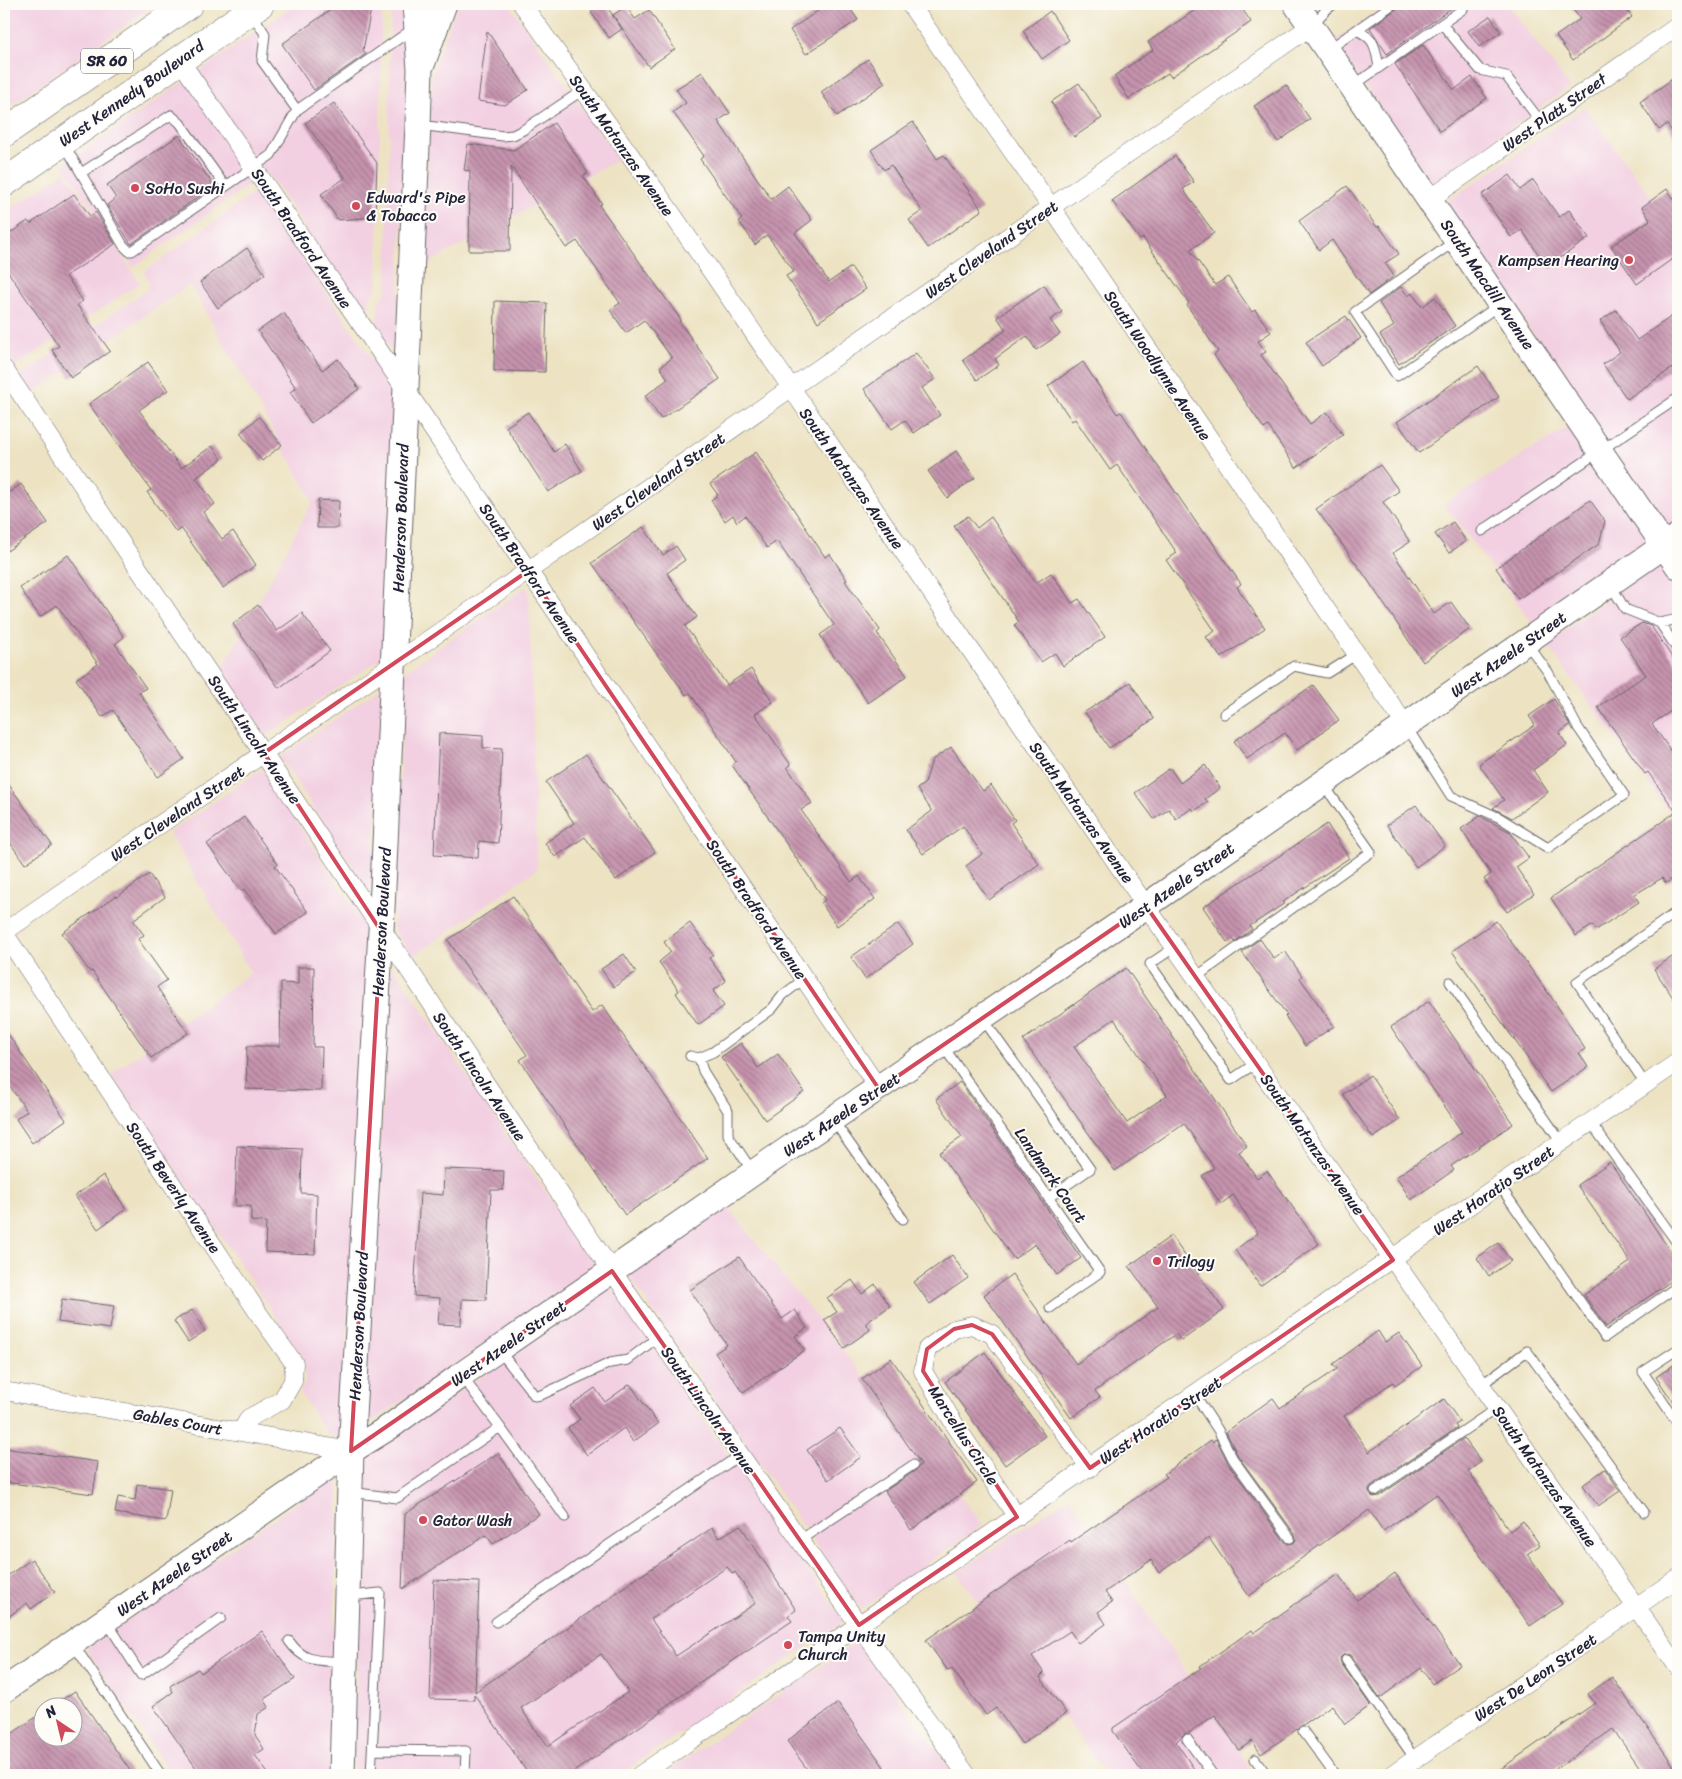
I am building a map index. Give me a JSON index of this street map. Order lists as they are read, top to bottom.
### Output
{
  "streets": {
    "main road": [
      "SR 60",
      "West Kennedy Boulevard",
      "South Macdill Avenue",
      "Henderson Boulevard",
      "West Azeele Street"
    ],
    "street": [
      "West Platt Street",
      "South Matanzas Avenue",
      "South Bradford Avenue",
      "West Cleveland Street",
      "South Woodlynne Avenue",
      "South Lincoln Avenue",
      "South Beverly Avenue",
      "West Horatio Street",
      "Gables Court",
      "Marcellus Circle",
      "West De Leon Street"
    ],
    "lane": ["Landmark Court"]
  },
  "crossings": [
    ["West Kennedy Boulevard", "South Bradford Avenue"],
    ["West Platt Street", "South Macdill Avenue"],
    ["South Matanzas Avenue", "West Cleveland Street"],
    ["South Matanzas Avenue", "West Azeele Street"],
    ["South Matanzas Avenue", "West Horatio Street"],
    ["South Matanzas Avenue", "West De Leon Street"],
    ["South Bradford Avenue", "West Cleveland Street"],
    ["South Bradford Avenue", "Henderson Boulevard"],
    ["South Bradford Avenue", "West Azeele Street"],
    ["West Cleveland Street", "South Macdill Avenue"],
    ["West Cleveland Street", "South Woodlynne Avenue"],
    ["West Cleveland Street", "Henderson Boulevard"],
    ["West Cleveland Street", "South Lincoln Avenue"],
    ["West Cleveland Street", "South Beverly Avenue"],
    ["South Macdill Avenue", "West Azeele Street"],
    ["South Woodlynne Avenue", "West Azeele Street"],
    ["Henderson Boulevard", "West Azeele Street"],
    ["Henderson Boulevard", "South Lincoln Avenue"],
    ["Henderson Boulevard", "Gables Court"],
    ["West Azeele Street", "South Lincoln Avenue"],
    ["West Azeele Street", "Landmark Court"],
    ["West Azeele Street", "Gables Court"],
    ["South Lincoln Avenue", "West Horatio Street"],
    ["South Beverly Avenue", "Gables Court"],
    ["West Horatio Street", "Marcellus Circle"]
  ],
  "places": [
    "SoHo Sushi",
    "Edward's Pipe & Tobacco",
    "Kampsen Hearing",
    "Trilogy",
    "Gator Wash",
    "Tampa Unity Church"
  ],
  "north": "top left"
}
